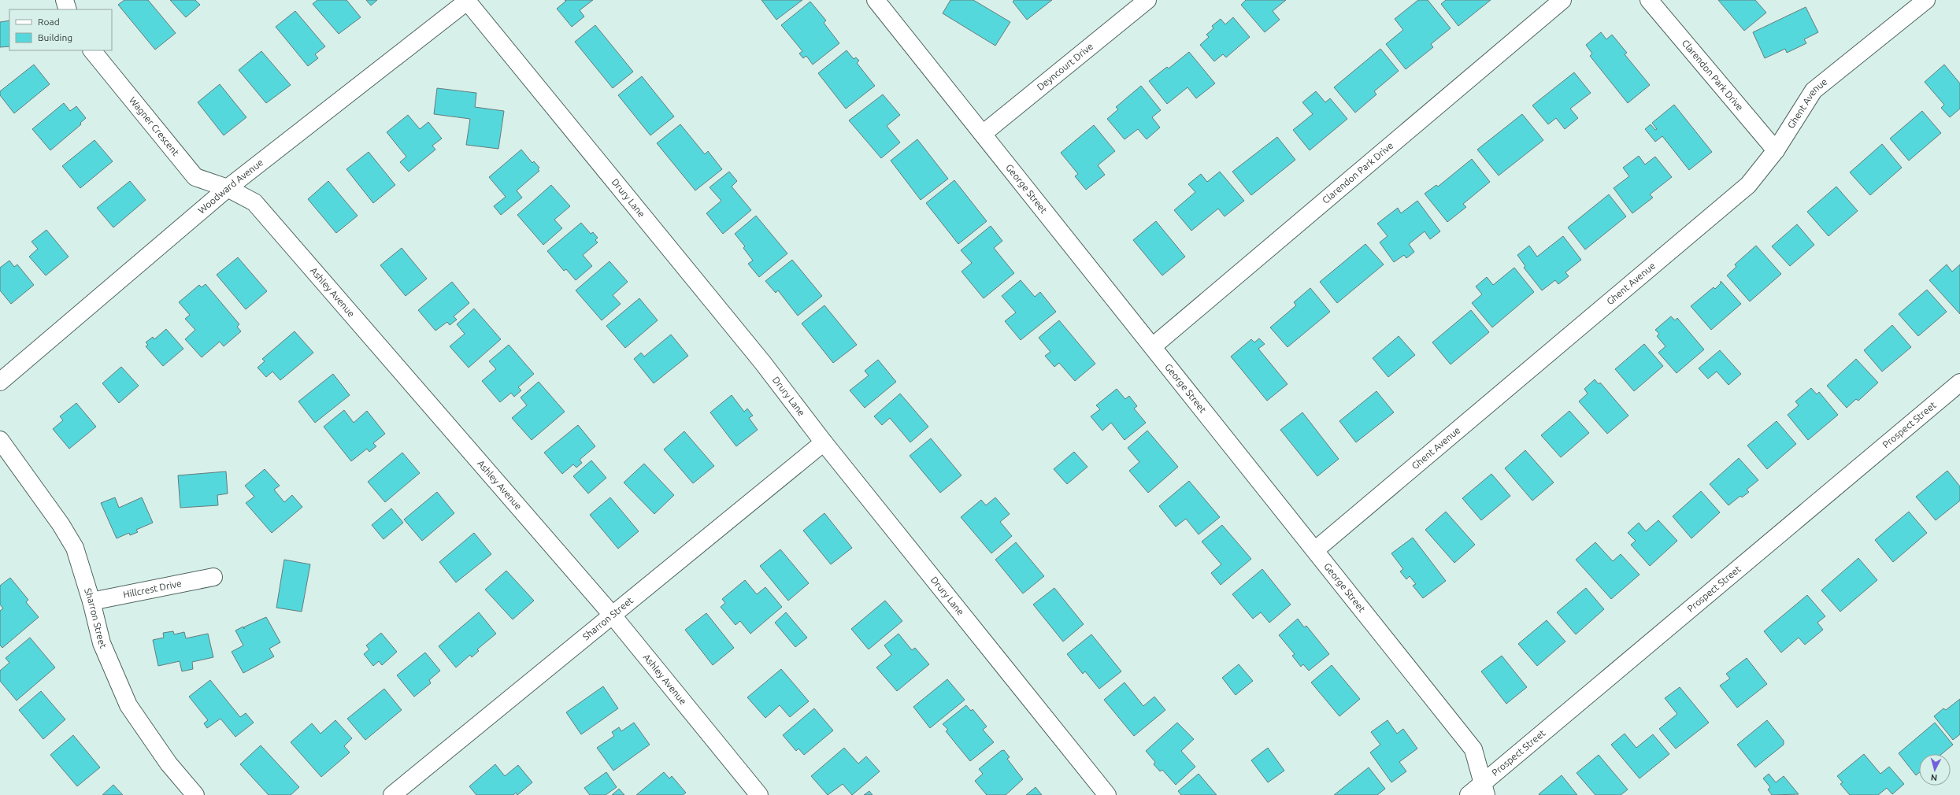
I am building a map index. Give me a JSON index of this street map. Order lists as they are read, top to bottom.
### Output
{
  "streets": {
    "street": [
      "Deyncourt Drive",
      "Clarendon Park Drive",
      "Ghent Avenue",
      "Wagner Crescent",
      "Woodward Avenue",
      "George Street",
      "Drury Lane",
      "Ashley Avenue",
      "Prospect Street",
      "Hillcrest Drive",
      "Sharron Street"
    ]
  },
  "crossings": [
    ["Deyncourt Drive", "George Street"],
    ["Clarendon Park Drive", "Ghent Avenue"],
    ["Clarendon Park Drive", "George Street"],
    ["Ghent Avenue", "George Street"],
    ["Wagner Crescent", "Woodward Avenue"],
    ["Wagner Crescent", "Ashley Avenue"],
    ["Woodward Avenue", "Drury Lane"],
    ["Woodward Avenue", "Ashley Avenue"],
    ["George Street", "Prospect Street"],
    ["Drury Lane", "Sharron Street"],
    ["Ashley Avenue", "Sharron Street"],
    ["Hillcrest Drive", "Sharron Street"]
  ],
  "legend": ["Road", "Building"],
  "north": "bottom"
}
